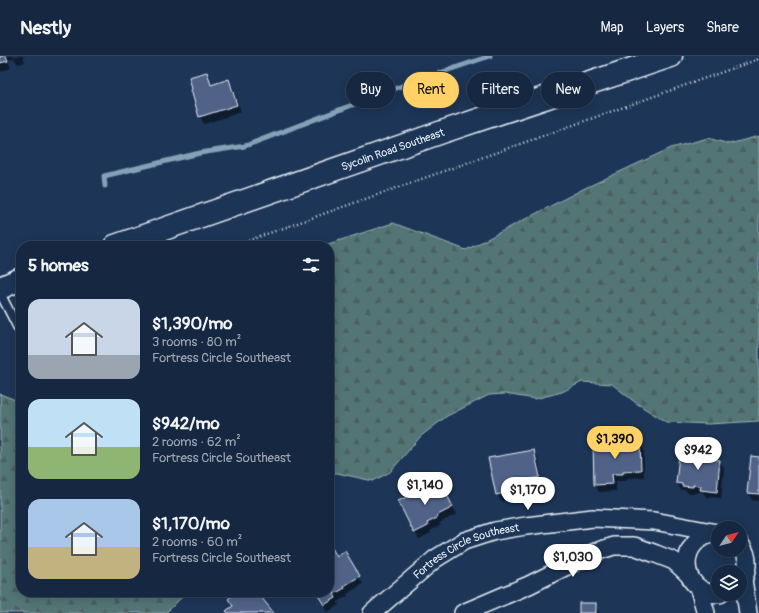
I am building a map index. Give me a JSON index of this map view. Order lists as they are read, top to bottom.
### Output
{
  "streets": {
    "main road": ["Sycolin Road Southeast"],
    "street": ["Fortress Circle Southeast"]
  },
  "north": "top right",
  "page": {
    "header": "Nestly",
    "nav": ["Map", "Layers", "Share"],
    "chip": [
      "Buy",
      "Rent",
      "Filters",
      "New"
    ],
    "heading": "5 homes",
    "list": [
      {
        "name": "$1,390/mo",
        "note": "3 rooms · 80 m² · Fortress Circle Southeast"
      },
      {
        "name": "$942/mo",
        "note": "2 rooms · 62 m² · Fortress Circle Southeast"
      },
      {
        "name": "$1,170/mo",
        "note": "2 rooms · 60 m² · Fortress Circle Southeast"
      }
    ],
    "price": [
      "$1,390",
      "$942",
      "$1,140",
      "$1,170",
      "$1,030"
    ]
  }
}
